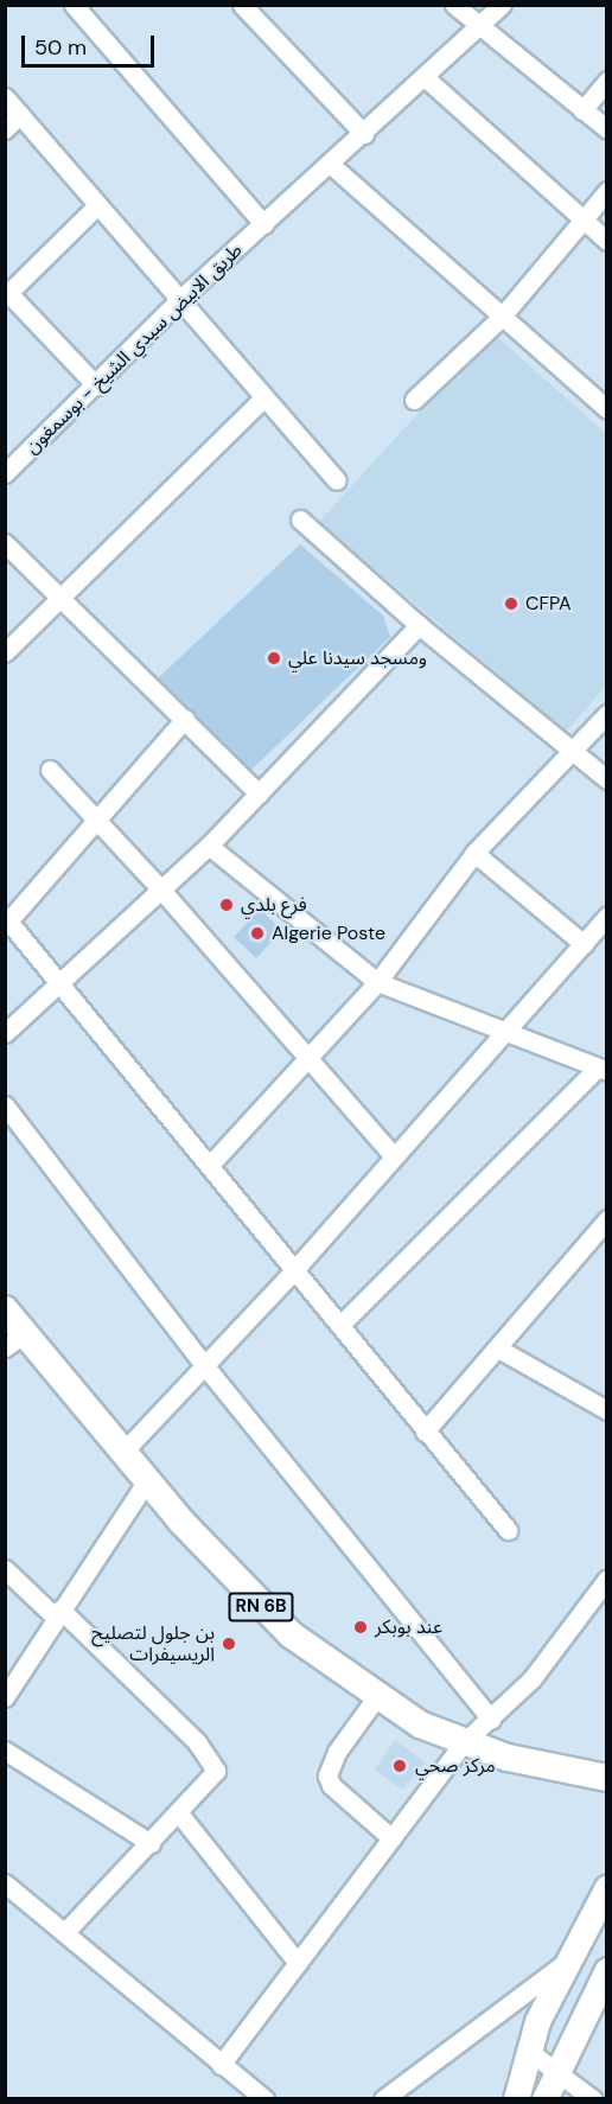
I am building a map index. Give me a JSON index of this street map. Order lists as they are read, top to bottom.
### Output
{
  "streets": {
    "main road": ["RN 6B"],
    "street": ["طريق الابيض سيدي الشيخ - بوسمغون"]
  },
  "places": [
    "CFPA",
    "ومسجد سيدنا علي",
    "فرع بلدي",
    "Algerie Poste",
    "عند بوبكر",
    "بن جلول لتصليح الريسيفرات",
    "مركز صحي"
  ],
  "scale_bar": "50 m"
}
